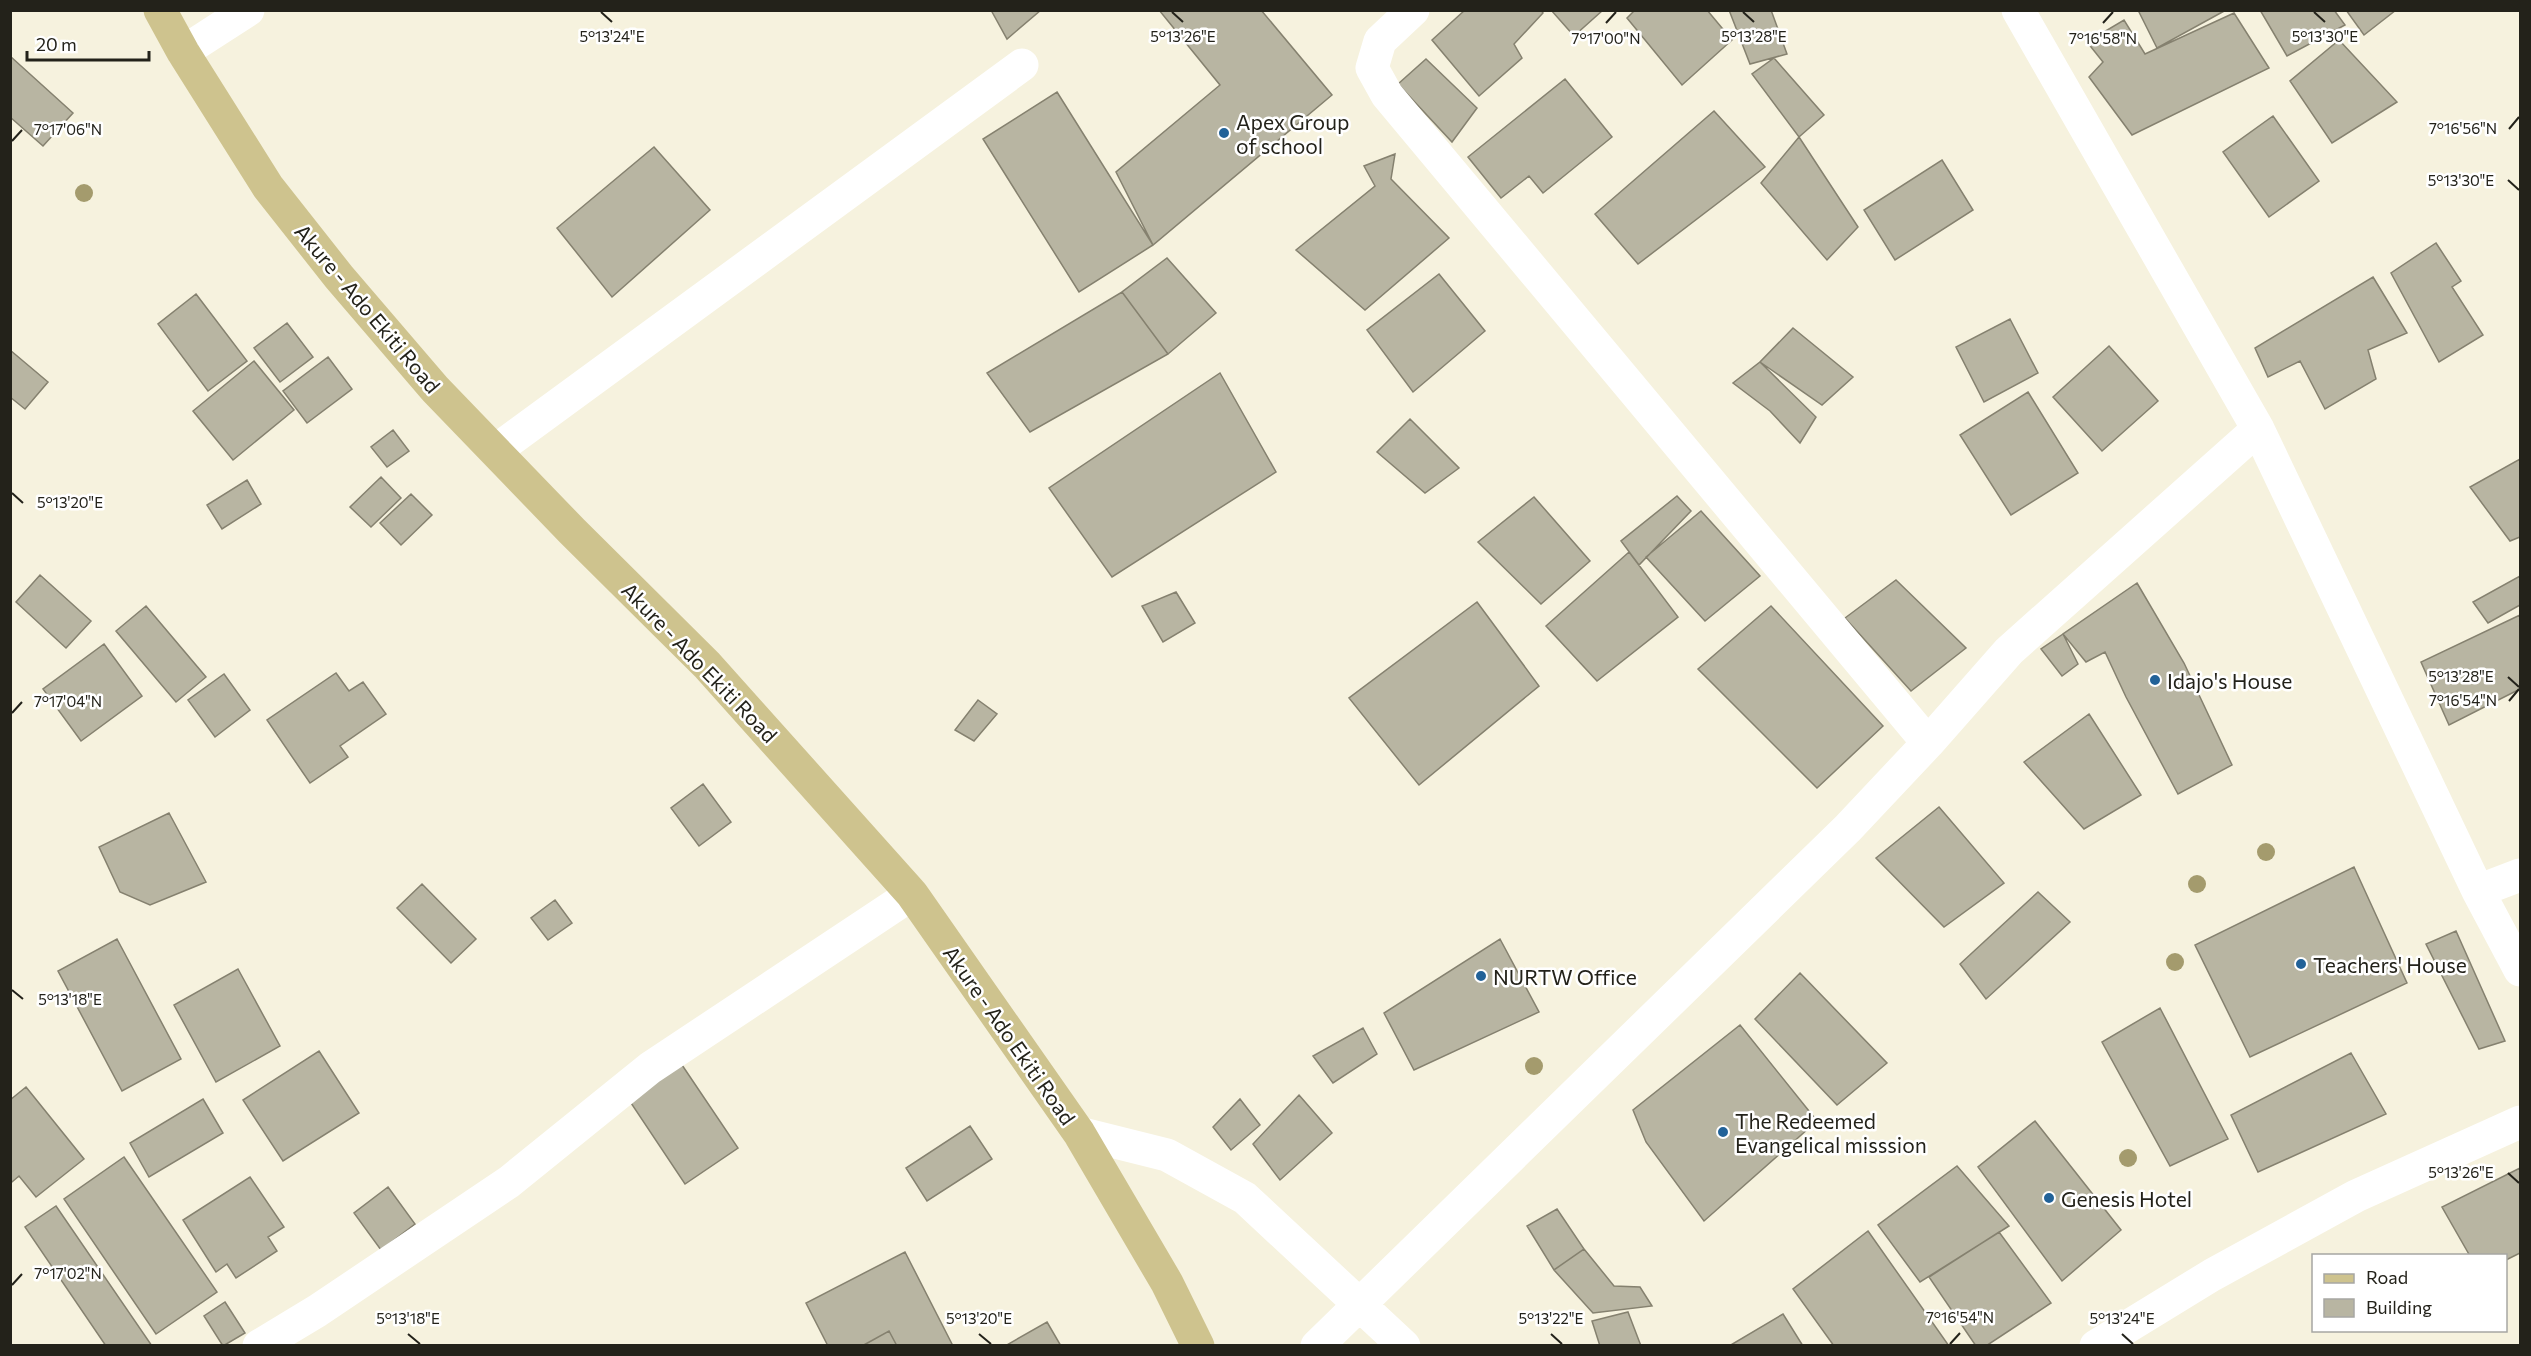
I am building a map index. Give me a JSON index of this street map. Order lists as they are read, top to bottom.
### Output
{
  "streets": {
    "main road": ["Akure - Ado Ekiti Road"]
  },
  "places": [
    "Apex Group of school",
    "Idajo's House",
    "Teachers' House",
    "NURTW Office",
    "The Redeemed Evangelical misssion",
    "Genesis Hotel"
  ],
  "legend": ["Road", "Building"],
  "scale_bar": "20 m",
  "coordinates": [
    "5°13'24\"E",
    "5°13'28\"E",
    "5°13'26\"E",
    "5°13'30\"E",
    "7°17'00\"N",
    "7°16'58\"N",
    "7°16'56\"N",
    "7°17'06\"N",
    "5°13'20\"E",
    "7°16'54\"N",
    "7°17'04\"N",
    "5°13'18\"E",
    "7°17'02\"N",
    "5°13'22\"E"
  ]
}
